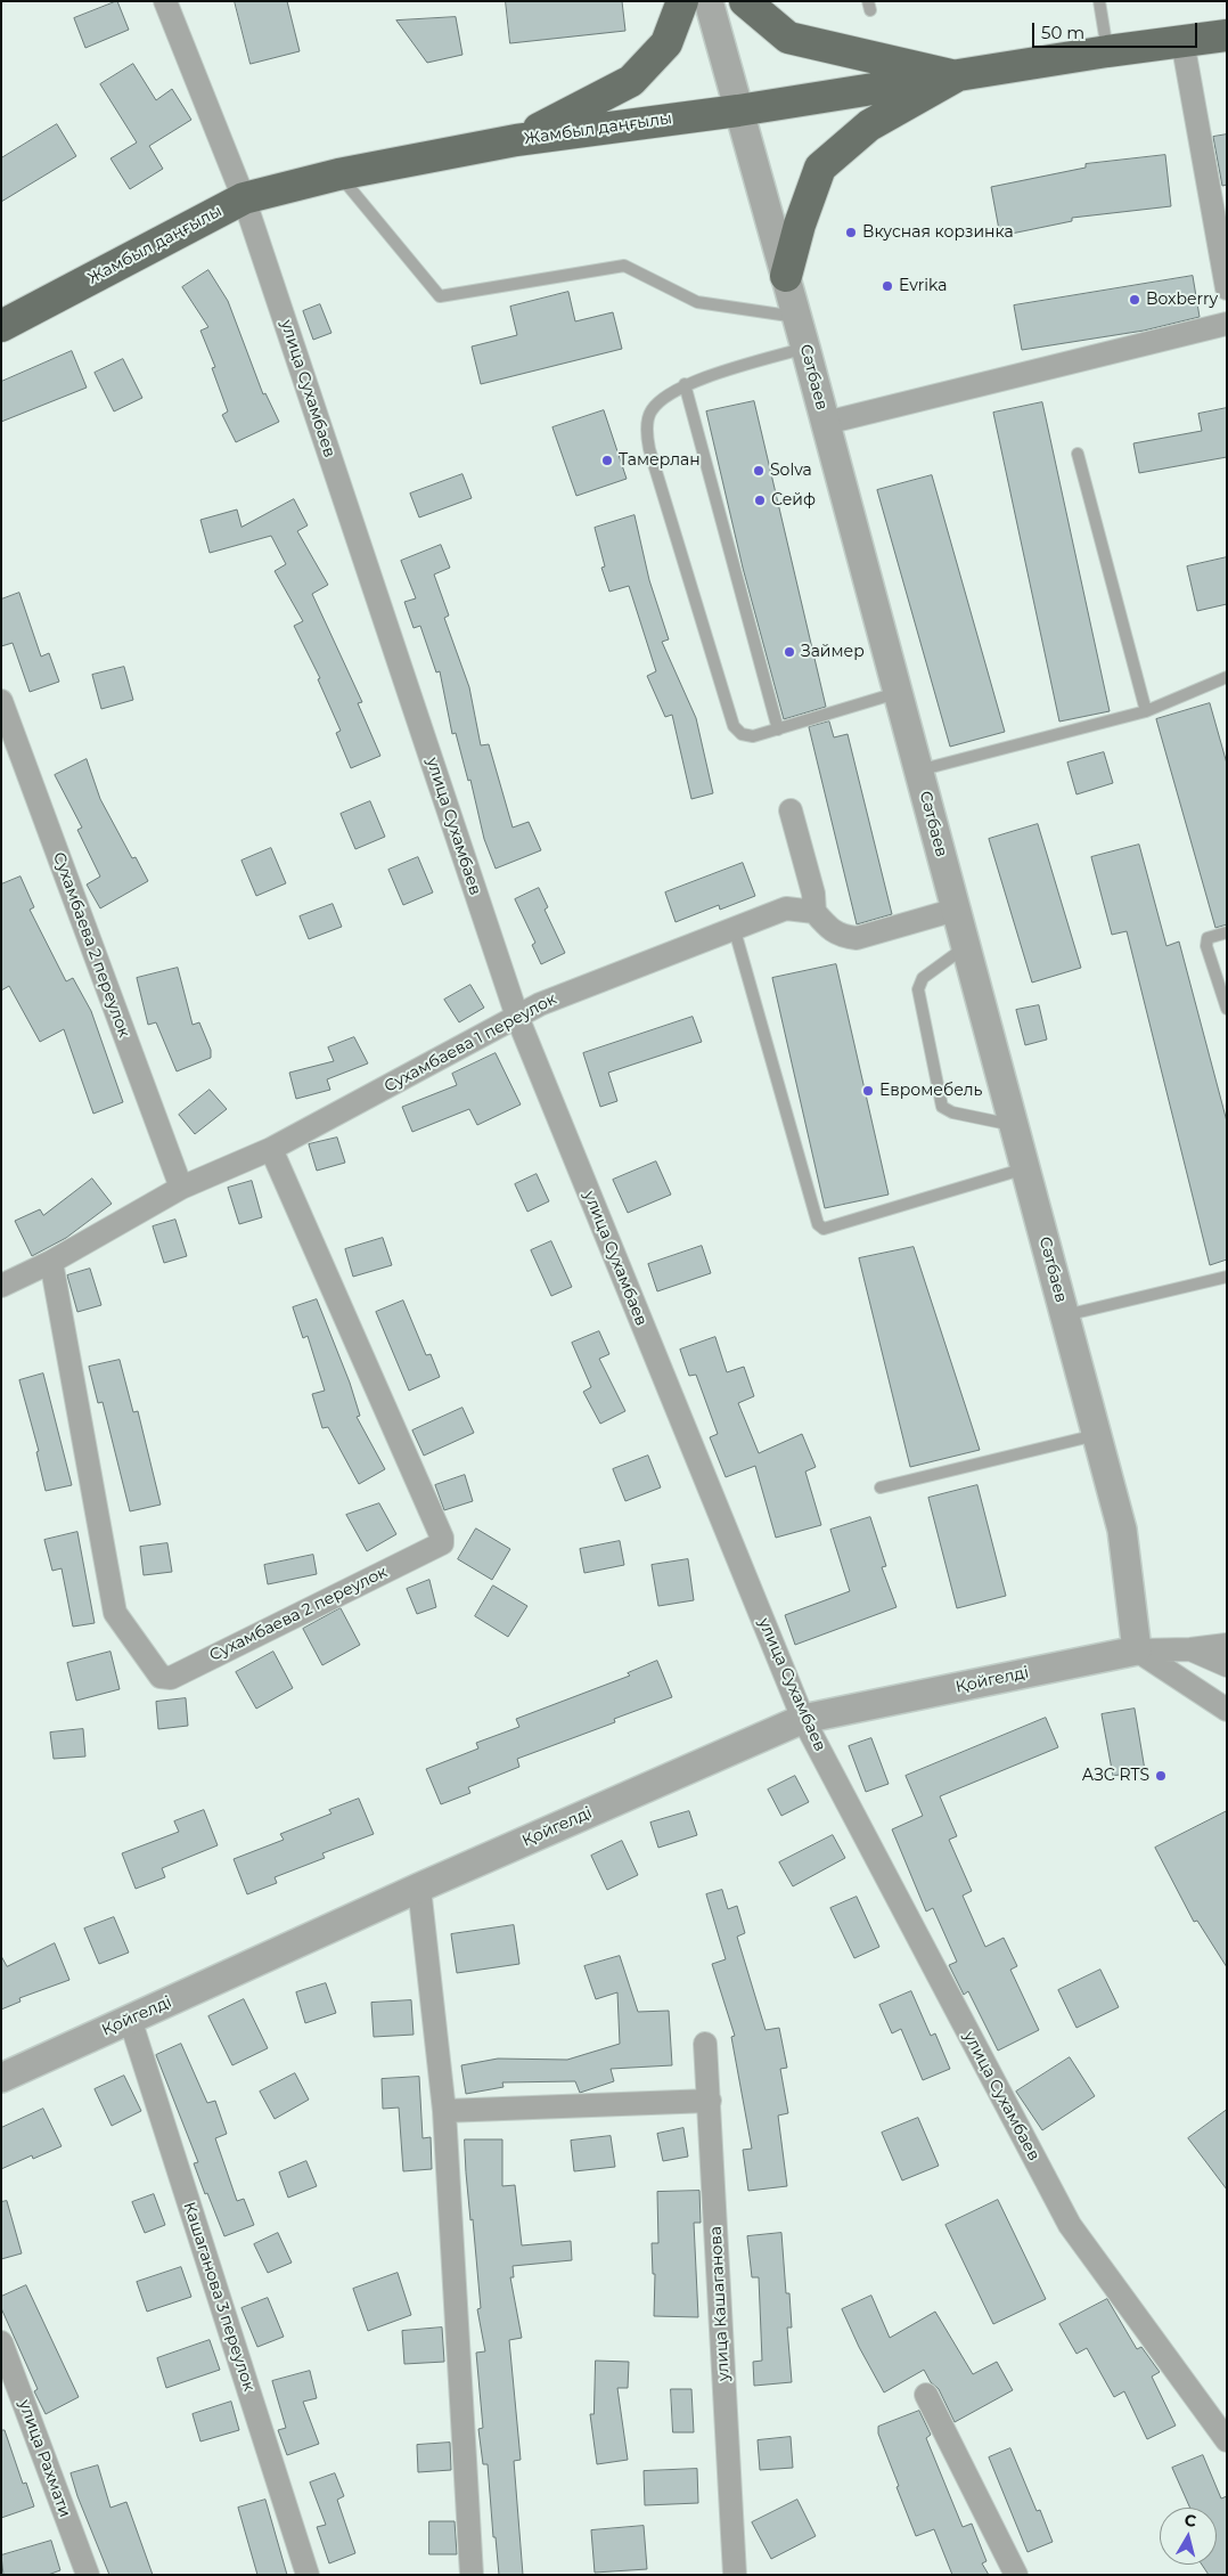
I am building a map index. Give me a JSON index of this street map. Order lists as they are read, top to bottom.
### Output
{
  "streets": {
    "main road": ["Жамбыл даңғылы"],
    "street": [
      "Сәтбаев",
      "улица Сухамбаев",
      "Сухамбаева 2 переулок",
      "Сухамбаева 1 переулок",
      "Қойгелді",
      "Кашаганова 3 переулок",
      "улица Кашаганова",
      "улица Рахмати"
    ]
  },
  "crossings": [
    ["Жамбыл даңғылы", "Сәтбаев"],
    ["Жамбыл даңғылы", "улица Сухамбаев"],
    ["Сәтбаев", "Қойгелді"],
    ["улица Сухамбаев", "Сухамбаева 1 переулок"],
    ["улица Сухамбаев", "Қойгелді"],
    ["Сухамбаева 2 переулок", "Сухамбаева 1 переулок"],
    ["Қойгелді", "Кашаганова 3 переулок"]
  ],
  "places": [
    "Вкусная корзинка",
    "Evrika",
    "Boxberry",
    "Тамерлан",
    "Solva",
    "Сейф",
    "Займер",
    "Евромебель",
    "АЗС RTS"
  ],
  "scale_bar": "50 m",
  "north": "top"
}
